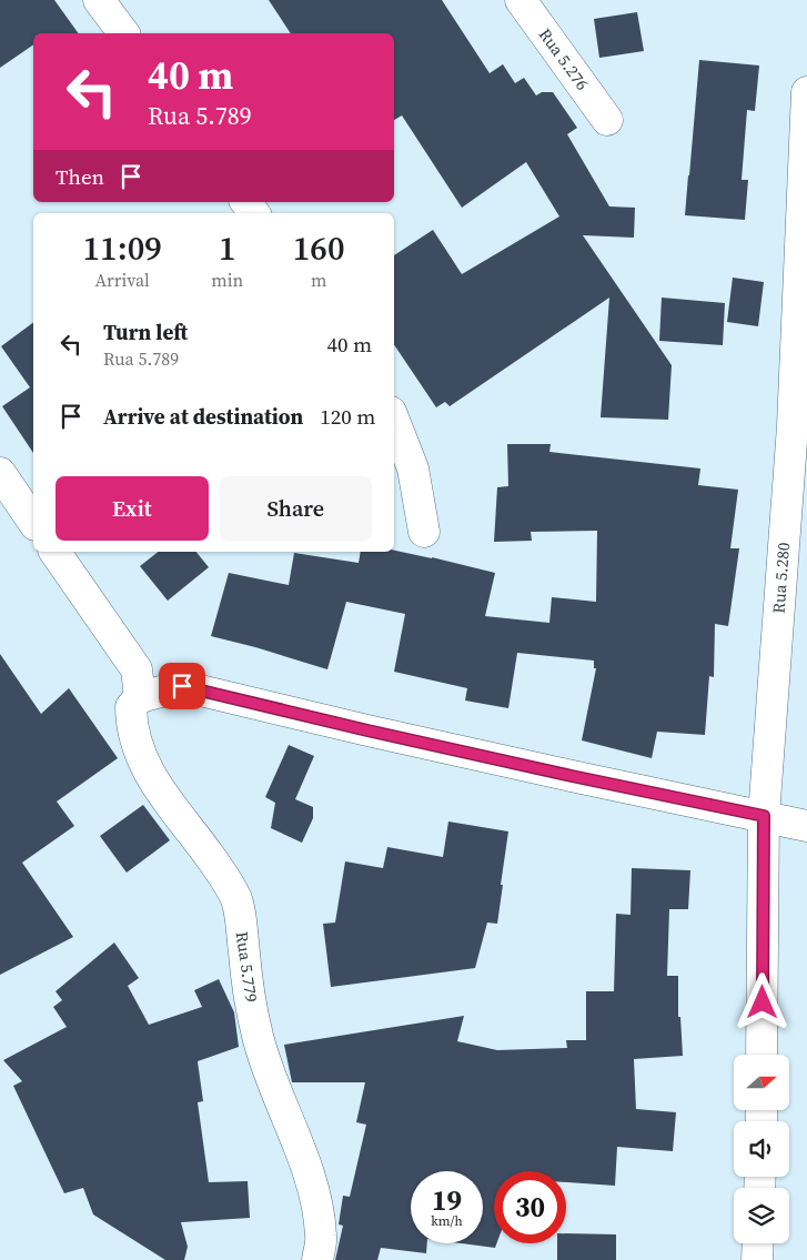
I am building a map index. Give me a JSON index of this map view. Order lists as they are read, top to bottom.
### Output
{
  "streets": {
    "street": ["Rua 5.276", "Rua 5.280", "Rua 5.779"]
  },
  "north": "right",
  "page": {
    "turn": ["40 m", "Rua 5.789"],
    "then": "Then",
    "eta": [
      "11:09",
      "Arrival",
      "1",
      "min",
      "160",
      "m"
    ],
    "list": [
      {
        "name": "Turn left",
        "note": "Rua 5.789",
        "value": "40 m"
      },
      {
        "name": "Arrive at destination",
        "value": "120 m"
      }
    ],
    "buttons": ["Exit", "Share"],
    "speed": "19 km/h",
    "limit": "30"
  }
}
